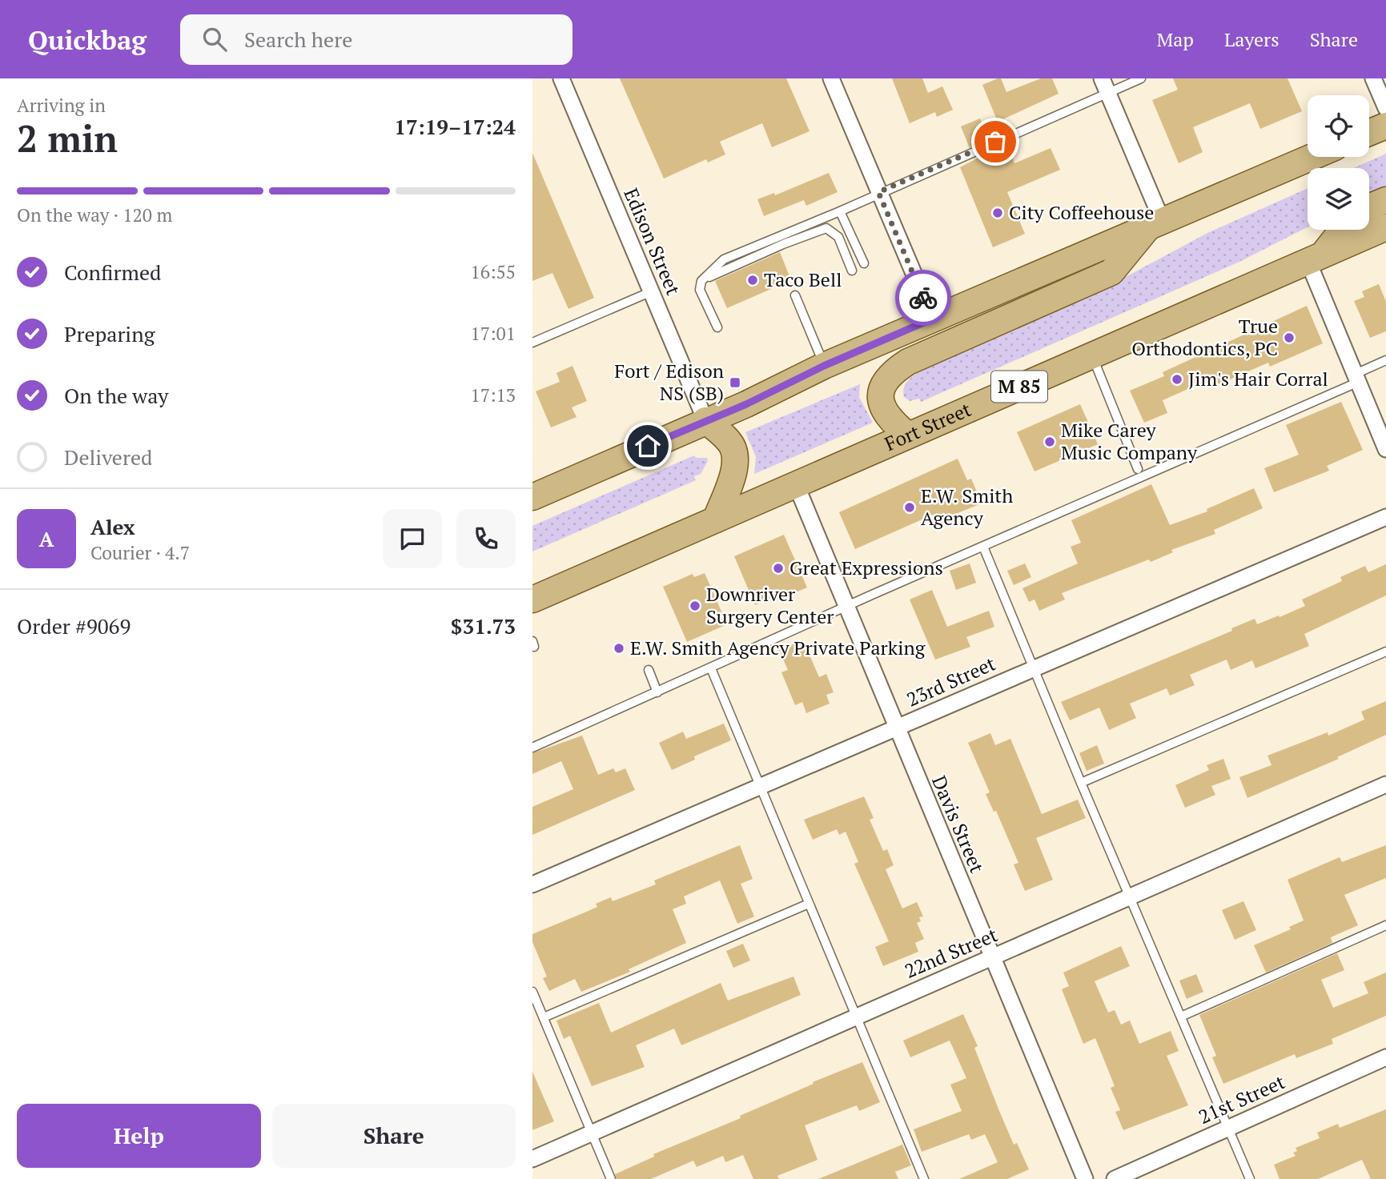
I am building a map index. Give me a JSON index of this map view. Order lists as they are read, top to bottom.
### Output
{
  "streets": {
    "main road": ["M 85", "Fort Street"],
    "street": [
      "Edison Street",
      "23rd Street",
      "Davis Street",
      "22nd Street",
      "21st Street"
    ]
  },
  "crossings": [
    ["Fort Street", "Davis Street"],
    ["23rd Street", "Davis Street"],
    ["Davis Street", "22nd Street"]
  ],
  "places": {
    "other": [
      "City Coffeehouse",
      "Taco Bell",
      "True Orthodontics, PC",
      "Jim's Hair Corral",
      "Mike Carey Music Company",
      "E.W. Smith Agency",
      "Great Expressions",
      "Downriver Surgery Center",
      "E.W. Smith Agency Private Parking"
    ],
    "transit": ["Fort / Edison NS (SB)"]
  },
  "page": {
    "header": "Quickbag",
    "search": "Search here",
    "nav": ["Map", "Layers", "Share"],
    "heading": ["2 min", "Arriving in", "17:19–17:24"],
    "panel": [
      "Alex",
      "Courier · 4.7",
      "Order #9069",
      "$31.73"
    ],
    "bar": "On the way · 120 m",
    "list": [
      ["Confirmed", "16:55"],
      ["Preparing", "17:01"],
      ["On the way", "17:13"],
      "Delivered"
    ],
    "round": "A",
    "buttons": ["Help", "Share"]
  }
}
